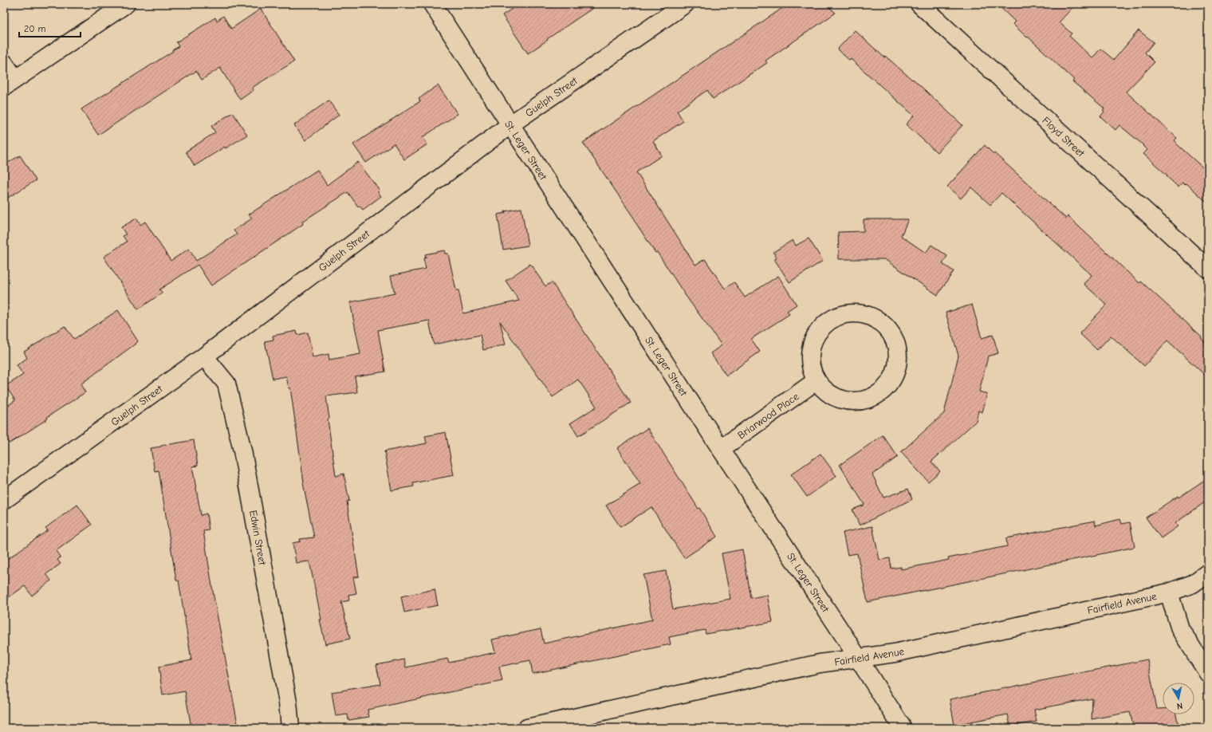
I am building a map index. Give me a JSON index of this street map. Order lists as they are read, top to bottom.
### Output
{
  "streets": {
    "street": [
      "Guelph Street",
      "Floyd Street",
      "St. Leger Street",
      "Briarwood Place",
      "Edwin Street",
      "Fairfield Avenue"
    ]
  },
  "crossings": [
    ["Guelph Street", "St. Leger Street"],
    ["Guelph Street", "Edwin Street"],
    ["St. Leger Street", "Briarwood Place"],
    ["St. Leger Street", "Fairfield Avenue"]
  ],
  "scale_bar": "20 m",
  "north": "bottom"
}
